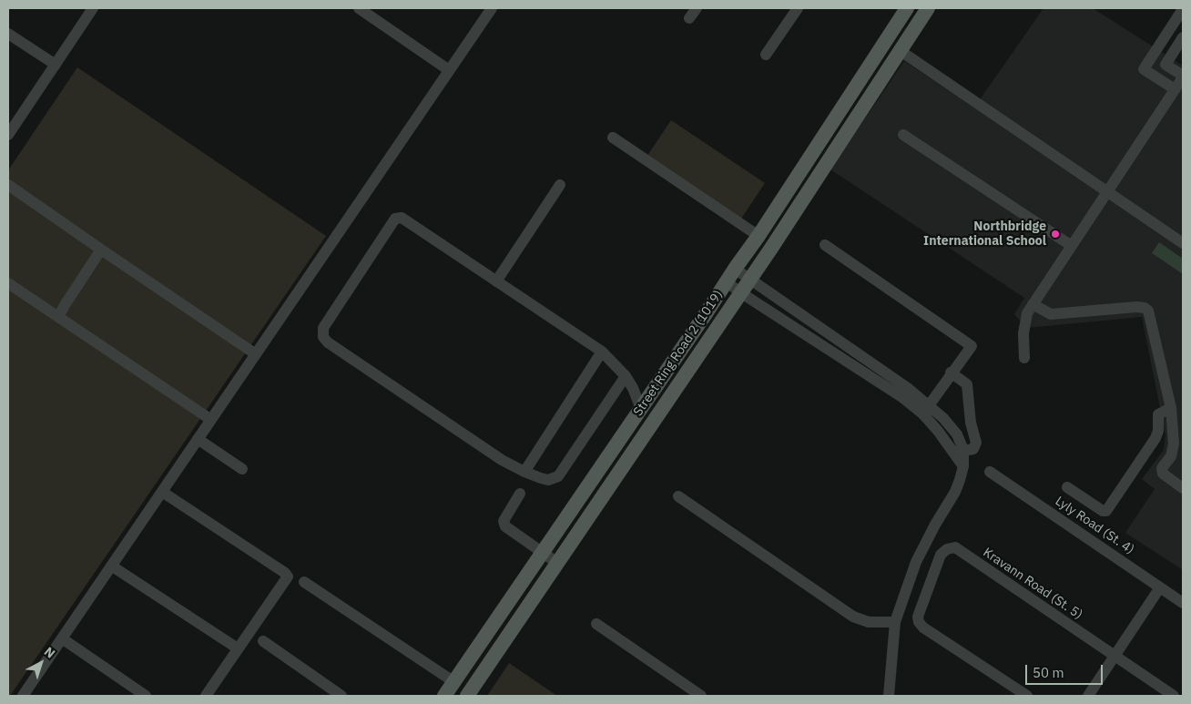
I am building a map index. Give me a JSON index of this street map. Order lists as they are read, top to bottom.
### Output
{
  "streets": {
    "main road": ["Street Ring Road 2 (1019)"],
    "street": ["Lyly Road (St. 4)", "Kravann Road (St. 5)"]
  },
  "places": ["Northbridge International School"],
  "scale_bar": "50 m",
  "north": "top right"
}
